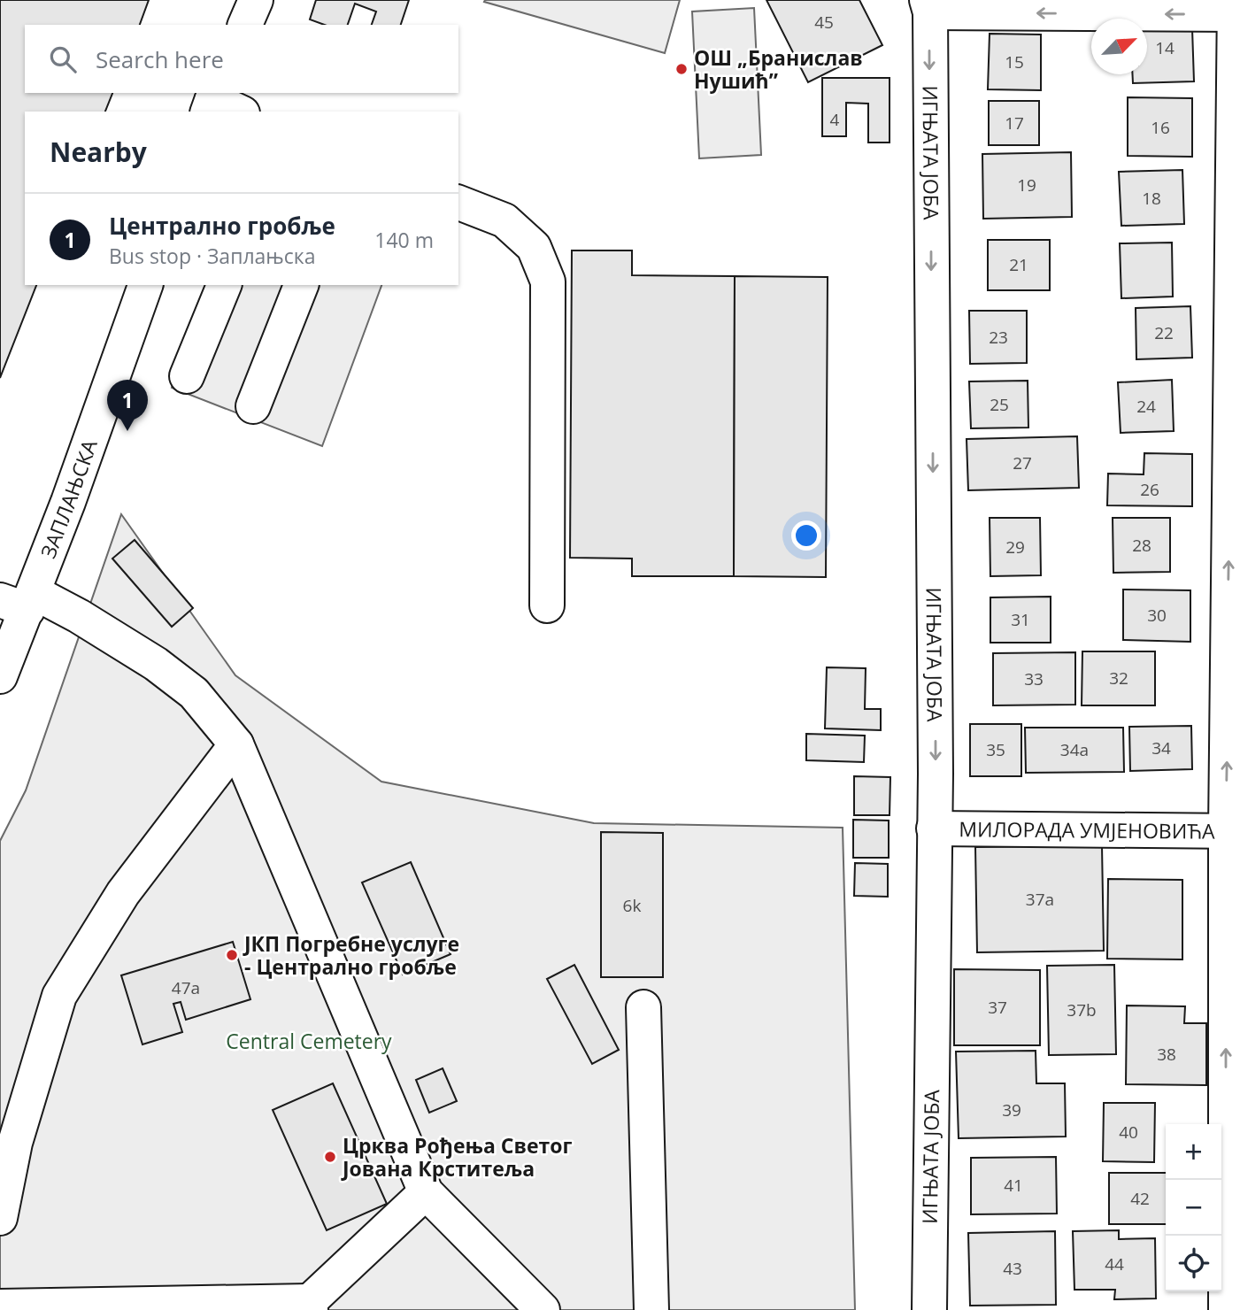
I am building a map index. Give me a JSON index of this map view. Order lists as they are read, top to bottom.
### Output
{
  "streets": {
    "street": ["ИГЊАТА ЈОБА", "ЗАПЛАЊСКА", "МИЛОРАДА УМЈЕНОВИЋА"]
  },
  "crossings": [
    ["ИГЊАТА ЈОБА", "МИЛОРАДА УМЈЕНОВИЋА"]
  ],
  "parks": ["Central Cemetery"],
  "places": ["ОШ „Бранислав Нушић”", "ЈКП Погребне услуге - Централно гробље", "Црква Рођења Светог Јована Крститеља"],
  "house_numbers": [
    "45",
    "14",
    "15",
    "4",
    "17",
    "16",
    "19",
    "18",
    "21",
    "22",
    "23",
    "25",
    "24",
    "27",
    "26",
    "28",
    "29",
    "30",
    "31",
    "32",
    "33",
    "34",
    "35",
    "34a",
    "37a",
    "6k",
    "47a",
    "37",
    "37b",
    "38",
    "39",
    "40",
    "41",
    "42",
    "44",
    "43"
  ],
  "north": "top right",
  "page": {
    "search": "Search here",
    "heading": "Nearby",
    "list": [
      {
        "mark": "1",
        "name": "Централно гробље",
        "note": "Bus stop · Заплањска",
        "value": "140 m"
      }
    ],
    "pins": "1",
    "map_buttons": ["+", "−"]
  }
}
